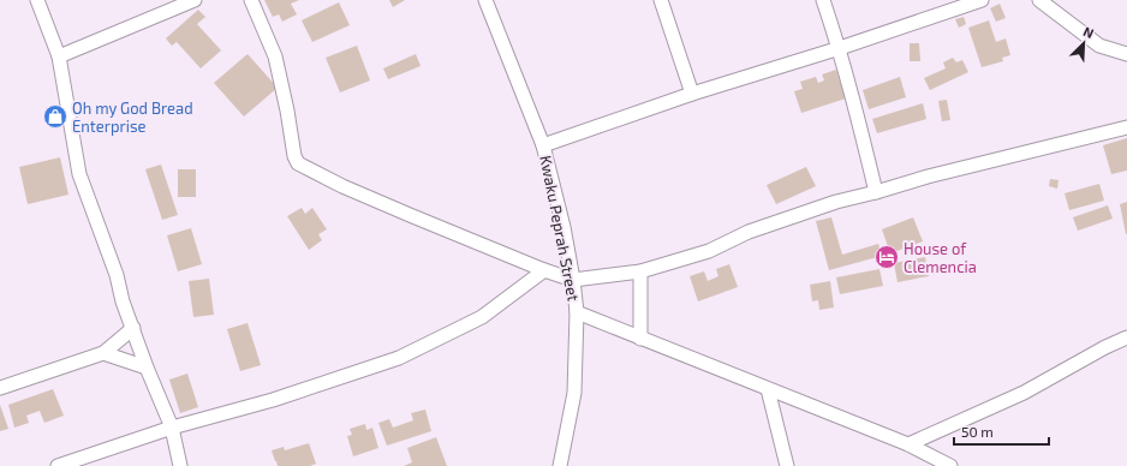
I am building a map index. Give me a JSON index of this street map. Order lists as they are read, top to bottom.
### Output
{
  "streets": {
    "street": ["Kwaku Peprah Street"]
  },
  "places": {
    "shop": ["Oh my God Bread Enterprise"],
    "hotel": ["House of Clemencia"]
  },
  "scale_bar": "50 m",
  "north": "top right"
}
